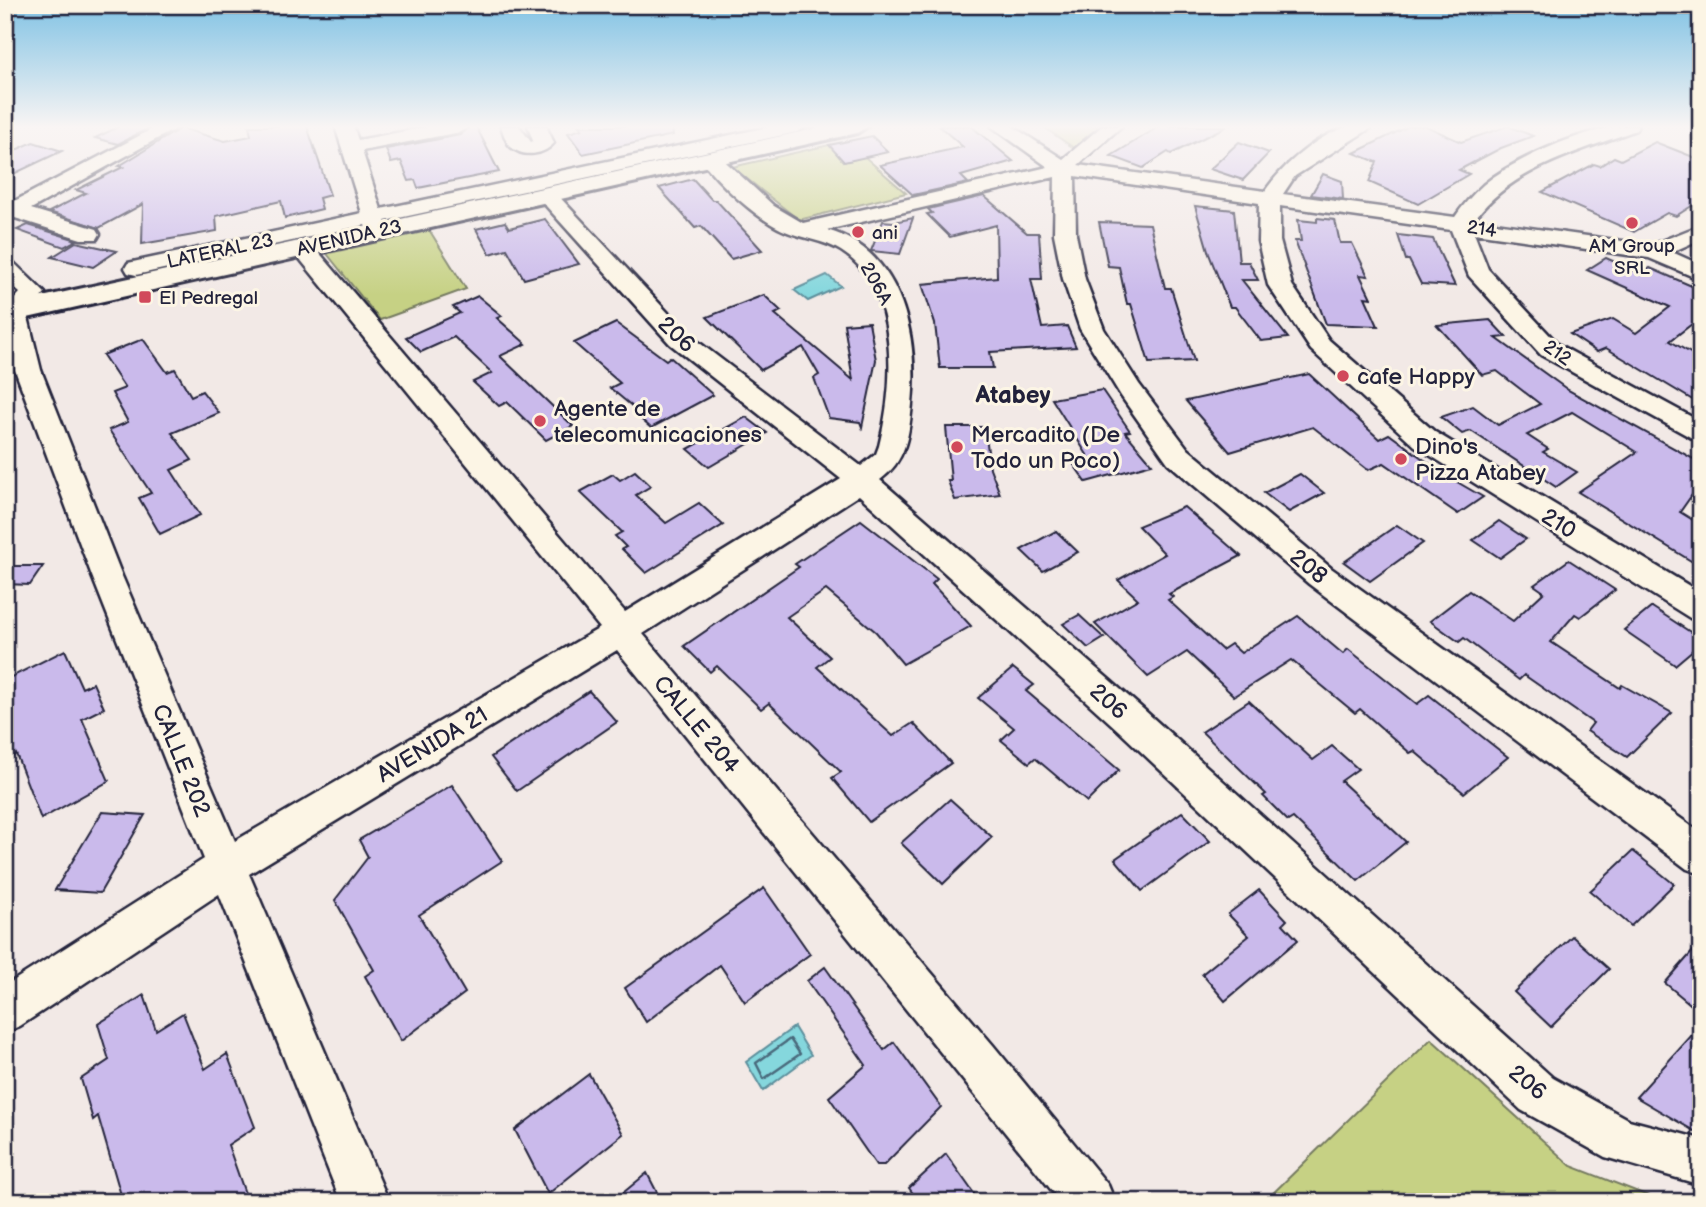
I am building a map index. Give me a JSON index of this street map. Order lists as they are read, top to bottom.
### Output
{
  "streets": {
    "main road": ["AVENIDA 23"],
    "street": [
      "214",
      "LATERAL 23",
      "206A",
      "206",
      "212",
      "210",
      "208",
      "CALLE 204",
      "AVENIDA 21",
      "CALLE 202"
    ]
  },
  "crossings": [
    ["214", "212"],
    ["214", "210"],
    ["AVENIDA 23", "LATERAL 23"],
    ["AVENIDA 23", "206"],
    ["AVENIDA 23", "CALLE 204"],
    ["AVENIDA 23", "CALLE 202"],
    ["206A", "206"],
    ["206A", "AVENIDA 21"],
    ["206", "AVENIDA 21"],
    ["CALLE 204", "AVENIDA 21"],
    ["AVENIDA 21", "CALLE 202"]
  ],
  "districts": ["Atabey"],
  "places": {
    "other": [
      "AM Group SRL",
      "ani",
      "cafe Happy",
      "Agente de telecomunicaciones",
      "Mercadito (De Todo un Poco)",
      "Dino's Pizza Atabey"
    ],
    "transit": ["El Pedregal"]
  }
}
